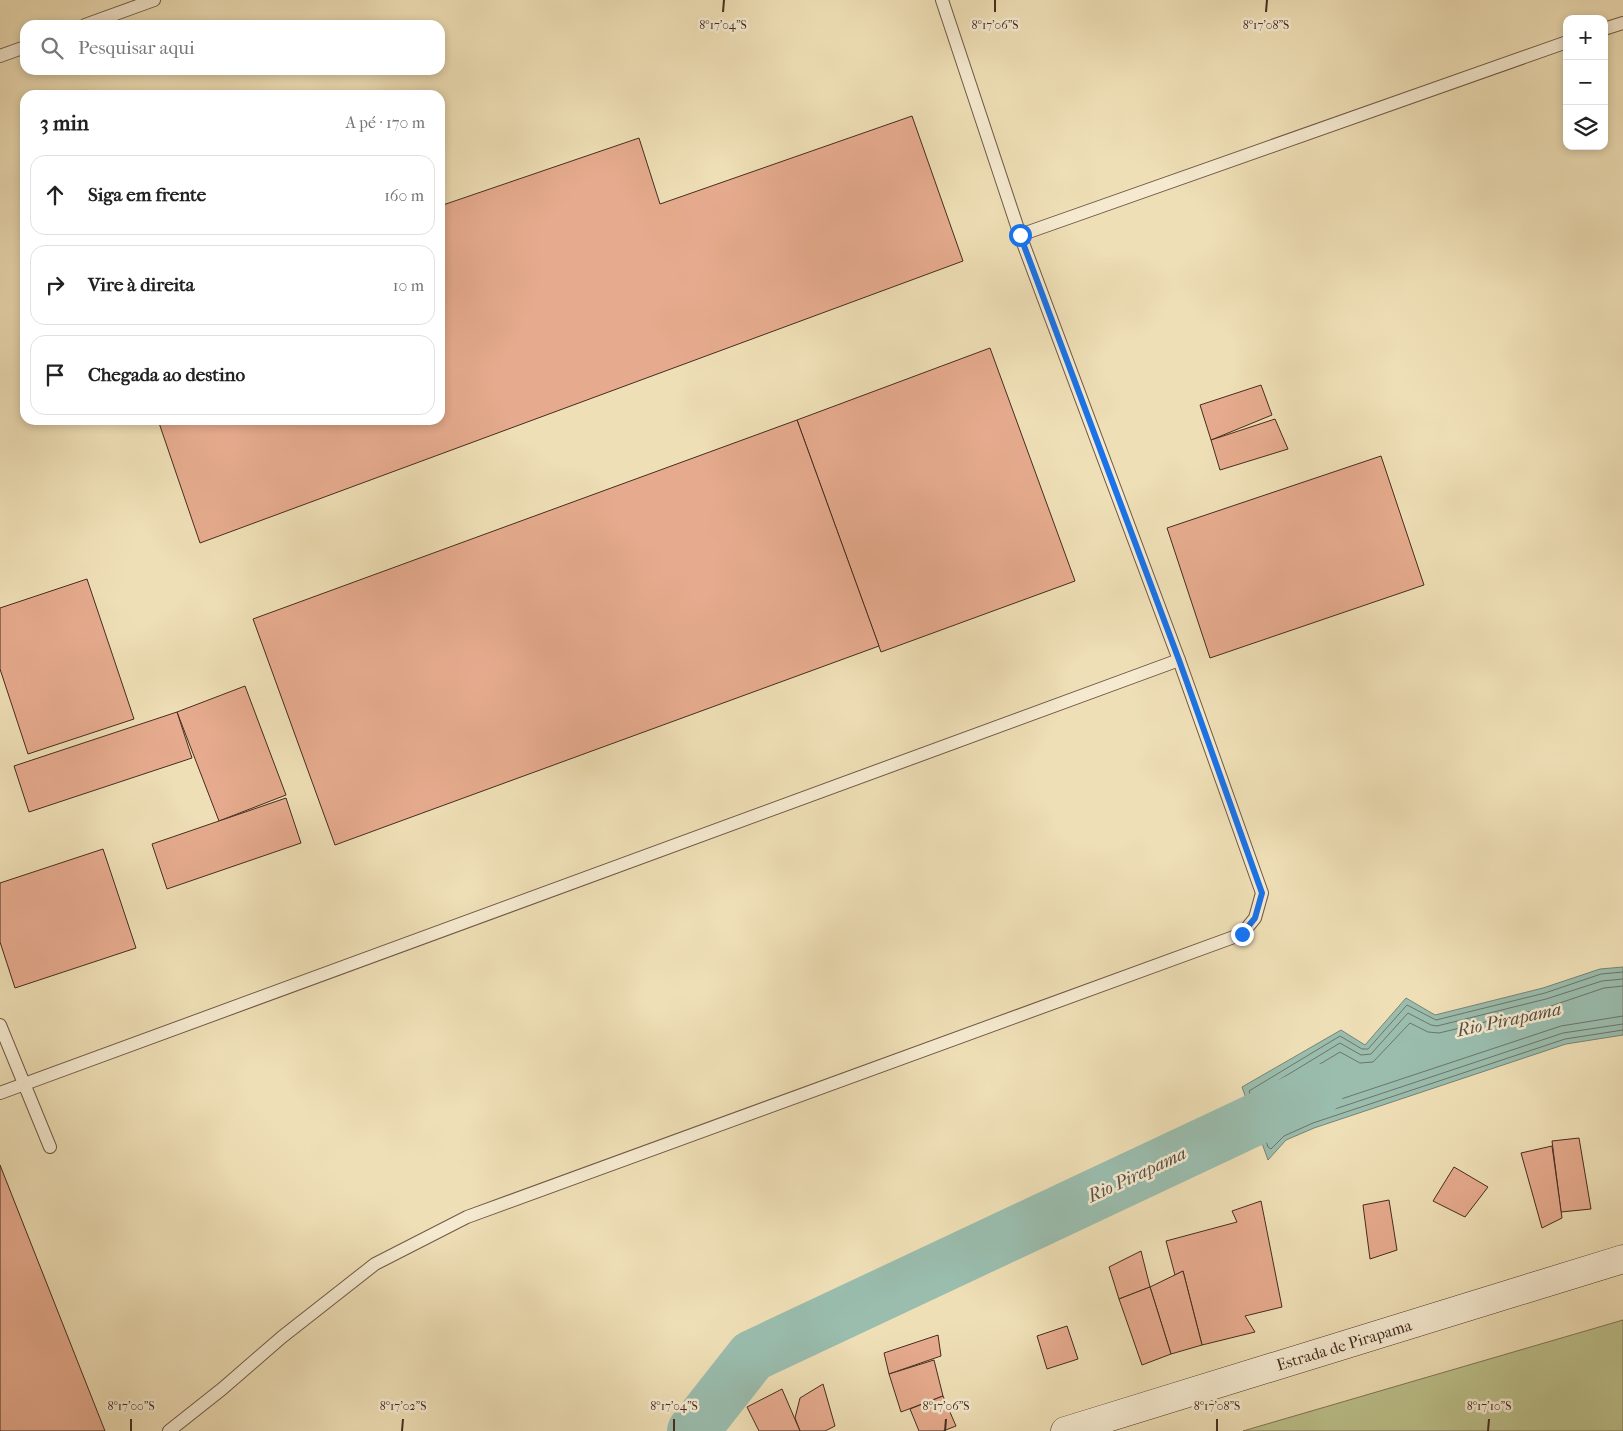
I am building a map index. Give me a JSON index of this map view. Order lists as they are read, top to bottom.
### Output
{
  "streets": {
    "main road": ["Estrada de Pirapama"]
  },
  "water": ["Rio Pirapama"],
  "page": {
    "map_buttons": ["+", "−"],
    "search": "Pesquisar aqui",
    "heading": ["3 min", "A pé · 170 m"],
    "list": [
      ["Siga em frente", "160 m"],
      ["Vire à direita", "10 m"],
      "Chegada ao destino"
    ]
  },
  "coordinates": [
    "8°17'04\"S",
    "8°17'06\"S",
    "8°17'08\"S",
    "8°17'00\"S",
    "8°17'02\"S",
    "8°17'10\"S"
  ]
}
